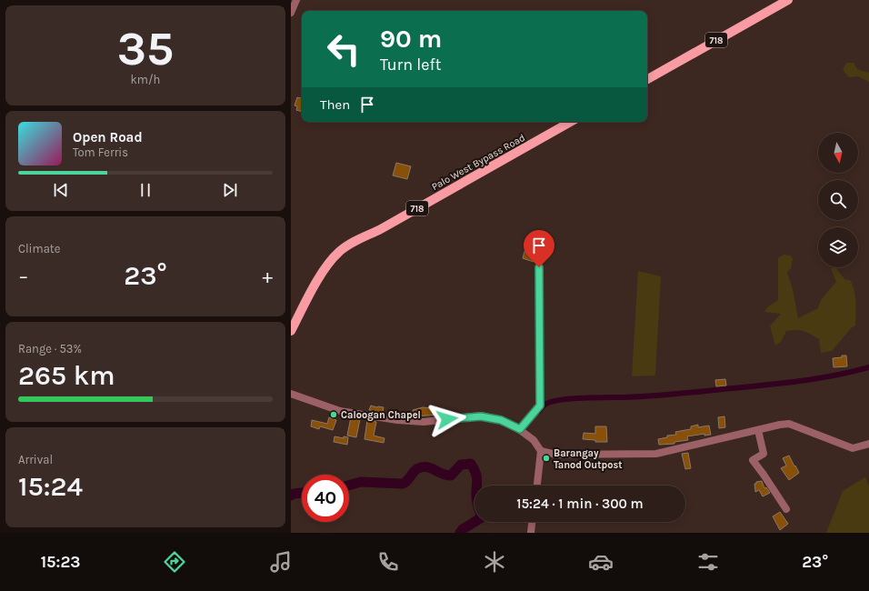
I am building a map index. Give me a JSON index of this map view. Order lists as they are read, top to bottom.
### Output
{
  "streets": {
    "main road": ["718", "Palo West Bypass Road"]
  },
  "places": ["Caloogan Chapel", "Barangay Tanod Outpost"],
  "north": "bottom",
  "page": {
    "tile": [
      ["35", "km/h"],
      "Climate",
      ["Range · 53%", "265 km"],
      ["Arrival", "15:24"]
    ],
    "turn": ["90 m", "Turn left"],
    "then": "Then",
    "song": ["Open Road", "Tom Ferris"],
    "heat": ["−", "23°", "+"],
    "limit": "40",
    "trip": "15:24 · 1 min · 300 m",
    "tabs": ["15:23", "23°"]
  }
}
